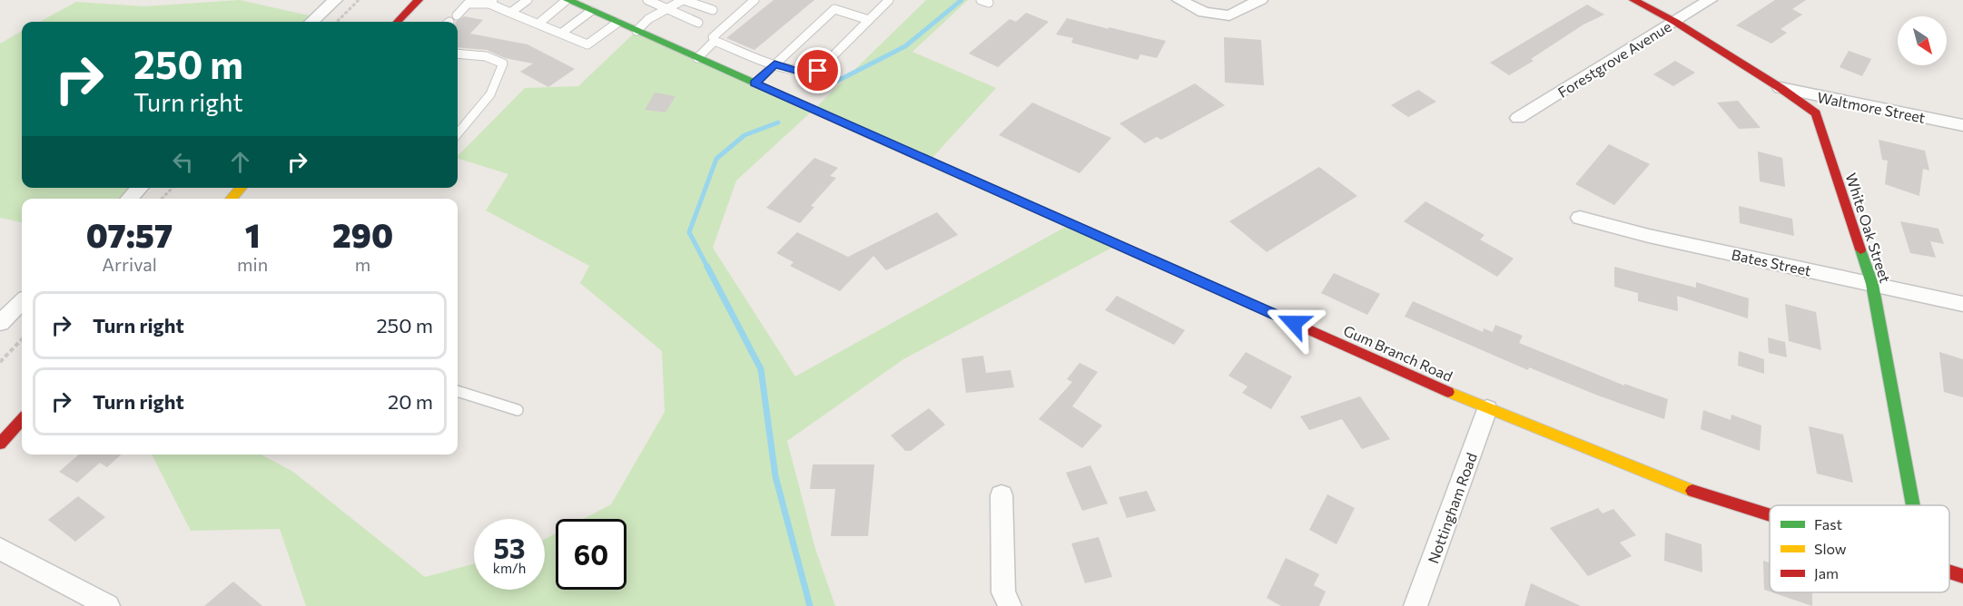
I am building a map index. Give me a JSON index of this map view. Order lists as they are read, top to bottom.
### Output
{
  "streets": {
    "main road": ["White Oak Street", "Gum Branch Road"],
    "street": [
      "Forestgrove Avenue",
      "Waltmore Street",
      "Bates Street",
      "Nottingham Road"
    ]
  },
  "crossings": [
    ["Forestgrove Avenue", "White Oak Street"],
    ["Waltmore Street", "White Oak Street"],
    ["White Oak Street", "Bates Street"],
    ["Gum Branch Road", "Nottingham Road"]
  ],
  "legend": ["Fast", "Slow", "Jam"],
  "north": "bottom right",
  "page": {
    "turn": ["250 m", "Turn right"],
    "eta": [
      "07:57",
      "Arrival",
      "1",
      "min",
      "290",
      "m"
    ],
    "list": [
      {
        "name": "Turn right",
        "value": "250 m"
      },
      {
        "name": "Turn right",
        "value": "20 m"
      }
    ],
    "speed": "53 km/h",
    "limit": "60"
  }
}
